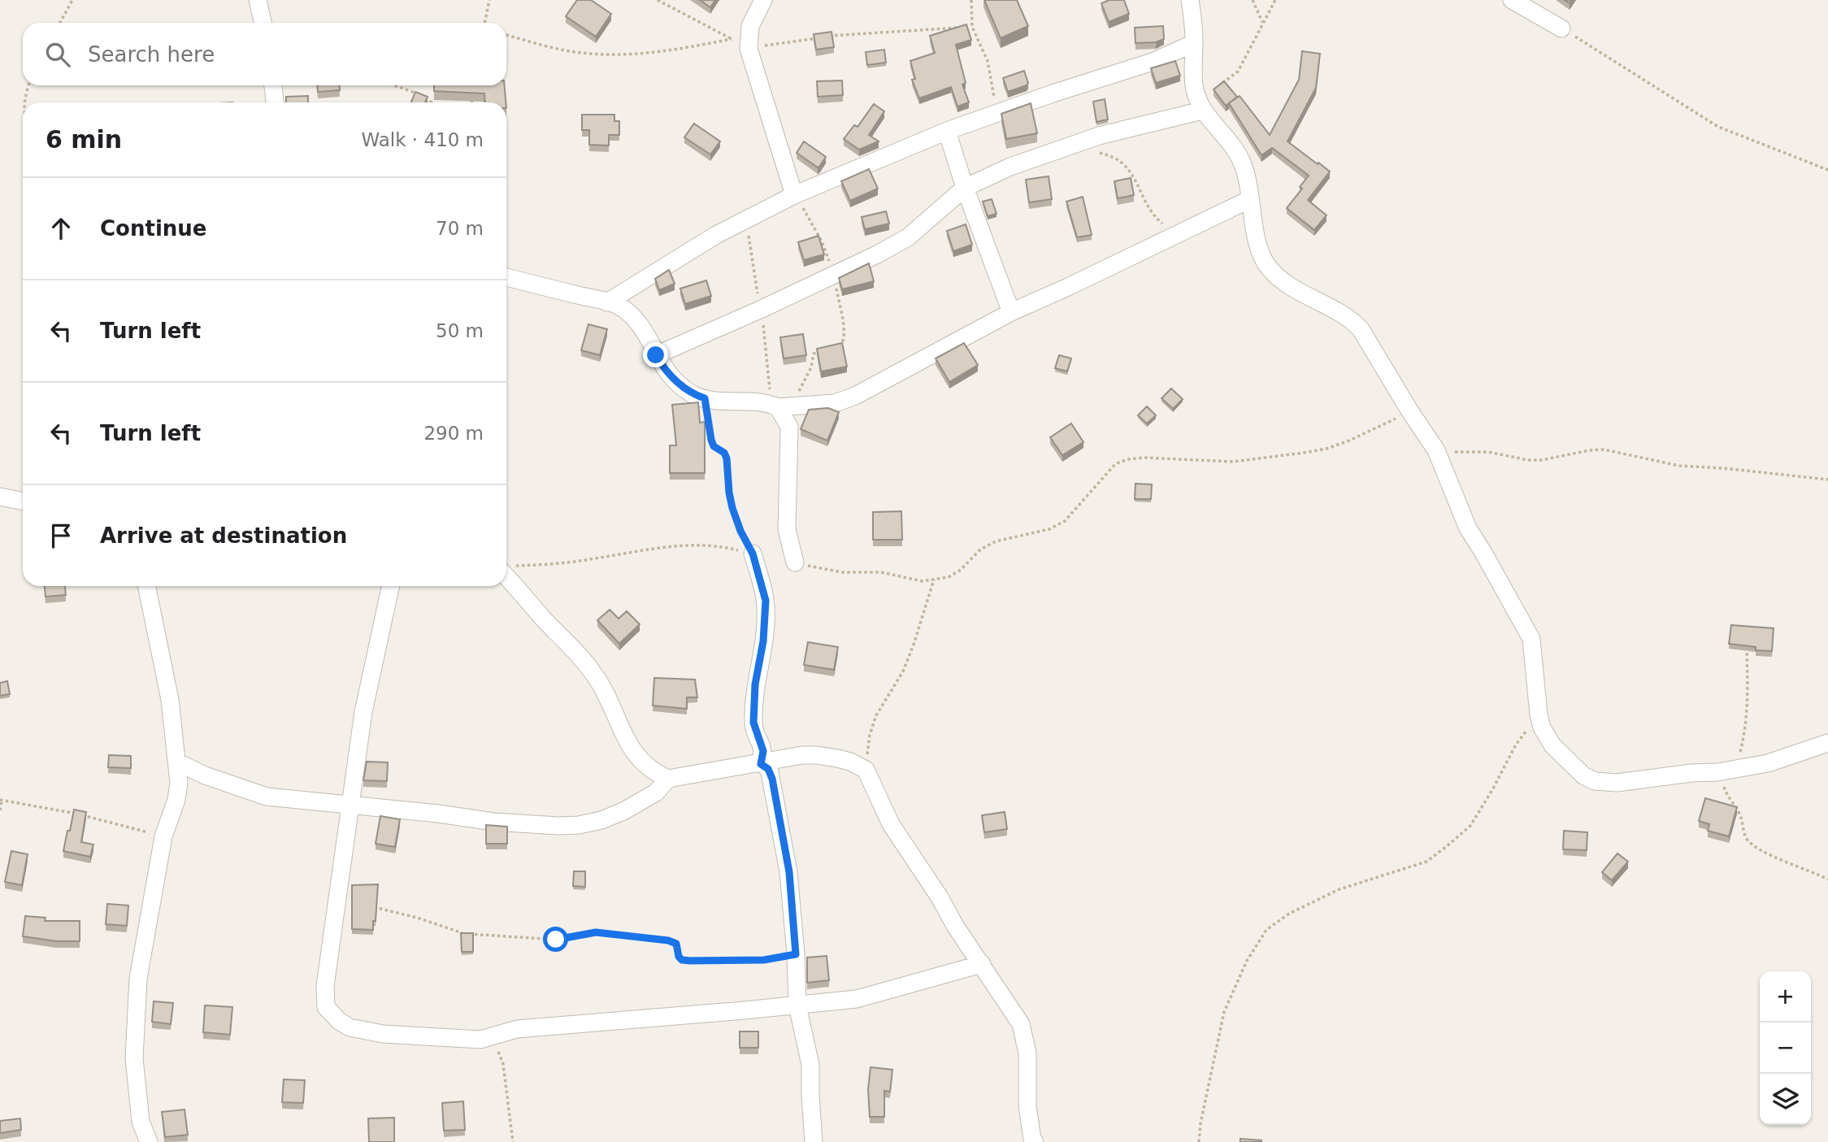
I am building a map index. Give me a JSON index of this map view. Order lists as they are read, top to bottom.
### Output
{
  "page": {
    "search": "Search here",
    "heading": ["6 min", "Walk · 410 m"],
    "list": [
      ["Continue", "70 m"],
      ["Turn left", "50 m"],
      ["Turn left", "290 m"],
      "Arrive at destination"
    ],
    "map_buttons": ["+", "−"]
  }
}
